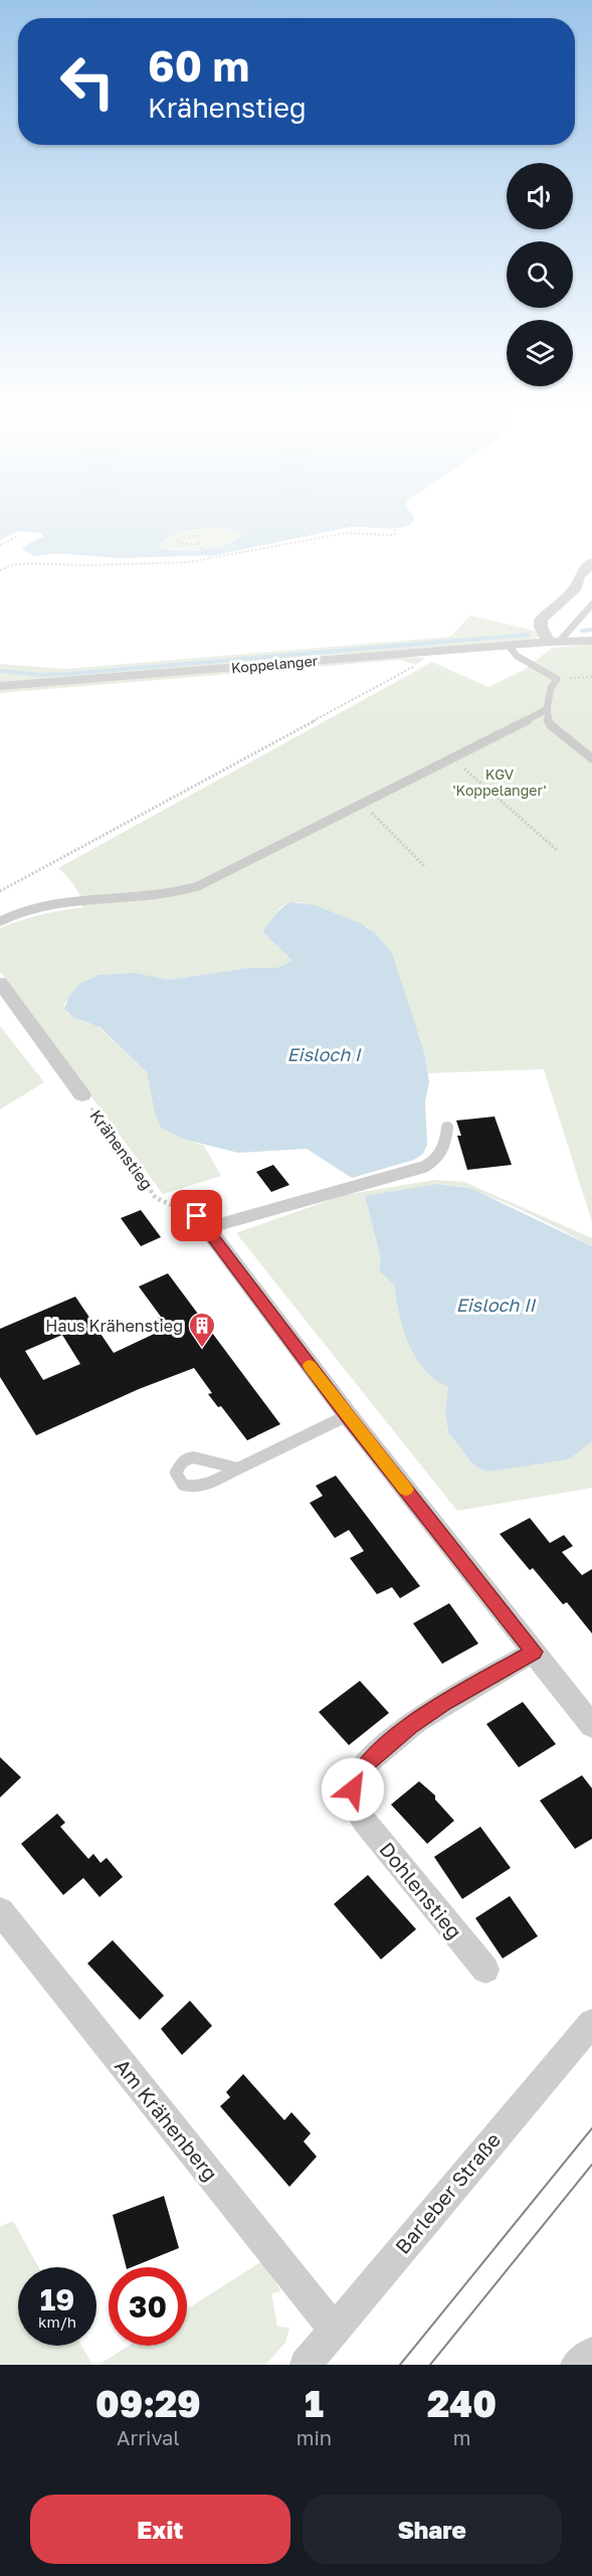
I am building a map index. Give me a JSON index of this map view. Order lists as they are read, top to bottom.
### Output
{
  "streets": {
    "street": [
      "Koppelanger",
      "Krähenstieg",
      "Dohlenstieg",
      "Am Krähenberg",
      "Barleber Straße"
    ]
  },
  "crossings": [
    ["Am Krähenberg", "Barleber Straße"]
  ],
  "water": ["Eisloch I", "Eisloch II"],
  "parks": ["KGV 'Koppelanger'"],
  "places": {
    "building": ["Haus Krähenstieg"]
  },
  "page": {
    "turn": ["60 m", "Krähenstieg"],
    "speed": "19 km/h",
    "limit": "30",
    "eta": [
      "09:29",
      "Arrival",
      "1",
      "min",
      "240",
      "m"
    ],
    "buttons": ["Exit", "Share"]
  }
}
